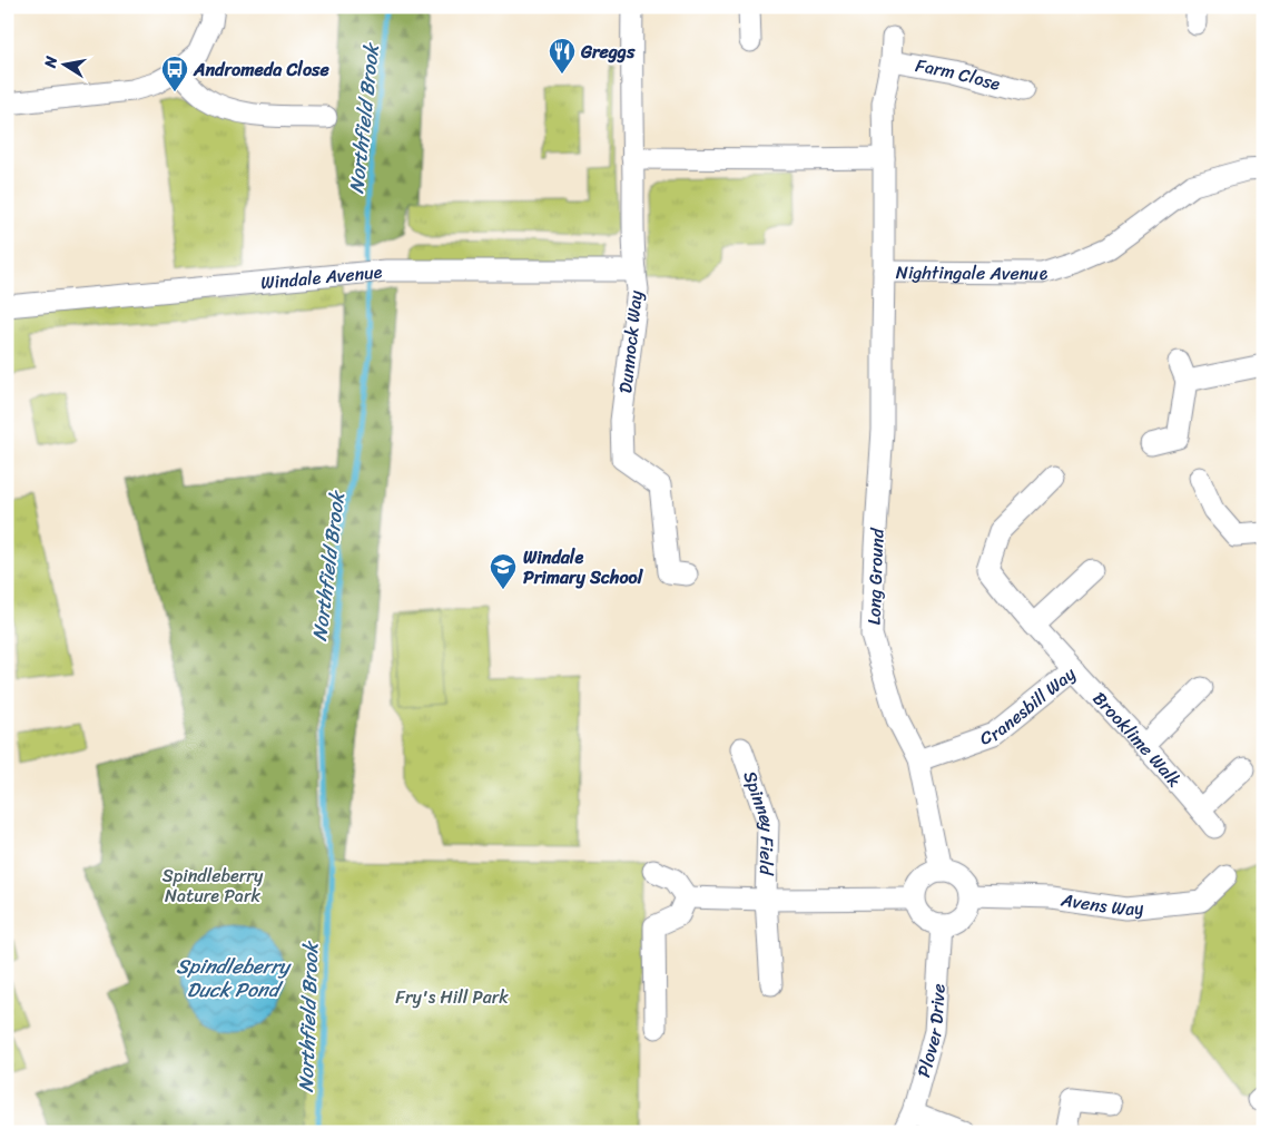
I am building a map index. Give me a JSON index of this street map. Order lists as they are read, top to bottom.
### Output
{
  "streets": {
    "street": [
      "Farm Close",
      "Nightingale Avenue",
      "Windale Avenue",
      "Dunnock Way",
      "Long Ground",
      "Cranesbill Way",
      "Brooklime Walk",
      "Spinney Field",
      "Avens Way",
      "Plover Drive"
    ]
  },
  "crossings": [
    ["Farm Close", "Nightingale Avenue"],
    ["Nightingale Avenue", "Long Ground"],
    ["Windale Avenue", "Dunnock Way"],
    ["Long Ground", "Cranesbill Way"],
    ["Long Ground", "Avens Way"],
    ["Long Ground", "Plover Drive"],
    ["Cranesbill Way", "Brooklime Walk"],
    ["Avens Way", "Plover Drive"]
  ],
  "water": ["Northfield Brook", "Spindleberry Duck Pond"],
  "parks": ["Spindleberry Nature Park", "Fry's Hill Park"],
  "places": {
    "restaurant": ["Greggs"],
    "bus stop": ["Andromeda Close"],
    "school or university": ["Windale Primary School"]
  },
  "north": "left"
}
